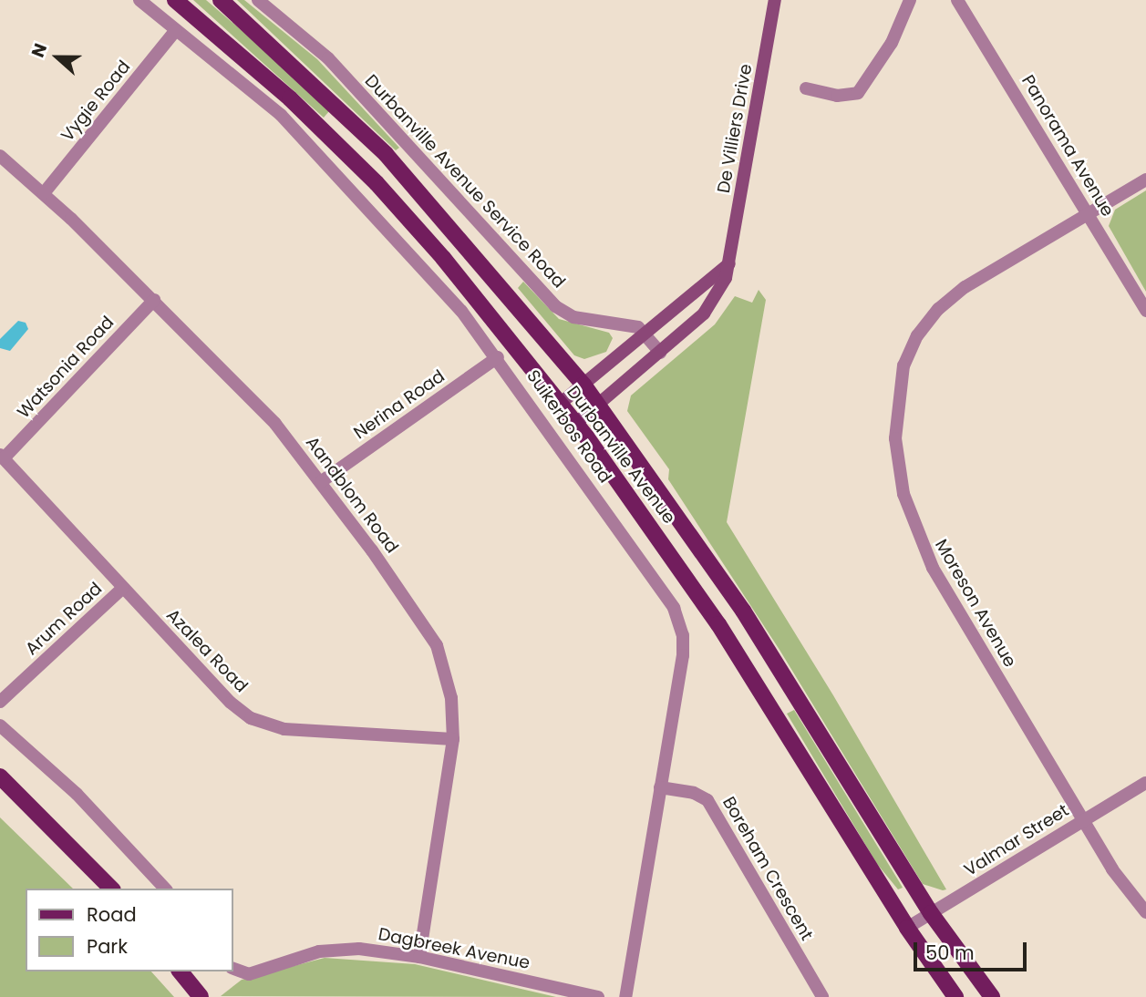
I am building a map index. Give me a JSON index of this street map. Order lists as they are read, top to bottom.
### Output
{
  "streets": {
    "main road": ["Durbanville Avenue"],
    "street": [
      "Vygie Road",
      "De Villiers Drive",
      "Panorama Avenue",
      "Durbanville Avenue Service Road",
      "Watsonia Road",
      "Nerina Road",
      "Suikerbos Road",
      "Aandblom Road",
      "Moreson Avenue",
      "Arum Road",
      "Azalea Road",
      "Valmar Street",
      "Boreham Crescent",
      "Dagbreek Avenue"
    ]
  },
  "crossings": [
    ["Vygie Road", "Suikerbos Road"],
    ["Vygie Road", "Aandblom Road"],
    ["De Villiers Drive", "Durbanville Avenue Service Road"],
    ["De Villiers Drive", "Durbanville Avenue"],
    ["Panorama Avenue", "Moreson Avenue"],
    ["Watsonia Road", "Aandblom Road"],
    ["Watsonia Road", "Azalea Road"],
    ["Nerina Road", "Suikerbos Road"],
    ["Nerina Road", "Aandblom Road"],
    ["Suikerbos Road", "Boreham Crescent"],
    ["Durbanville Avenue", "Valmar Street"],
    ["Aandblom Road", "Azalea Road"],
    ["Aandblom Road", "Dagbreek Avenue"],
    ["Moreson Avenue", "Valmar Street"],
    ["Arum Road", "Azalea Road"]
  ],
  "legend": ["Road", "Park"],
  "scale_bar": "50 m",
  "north": "left"
}
